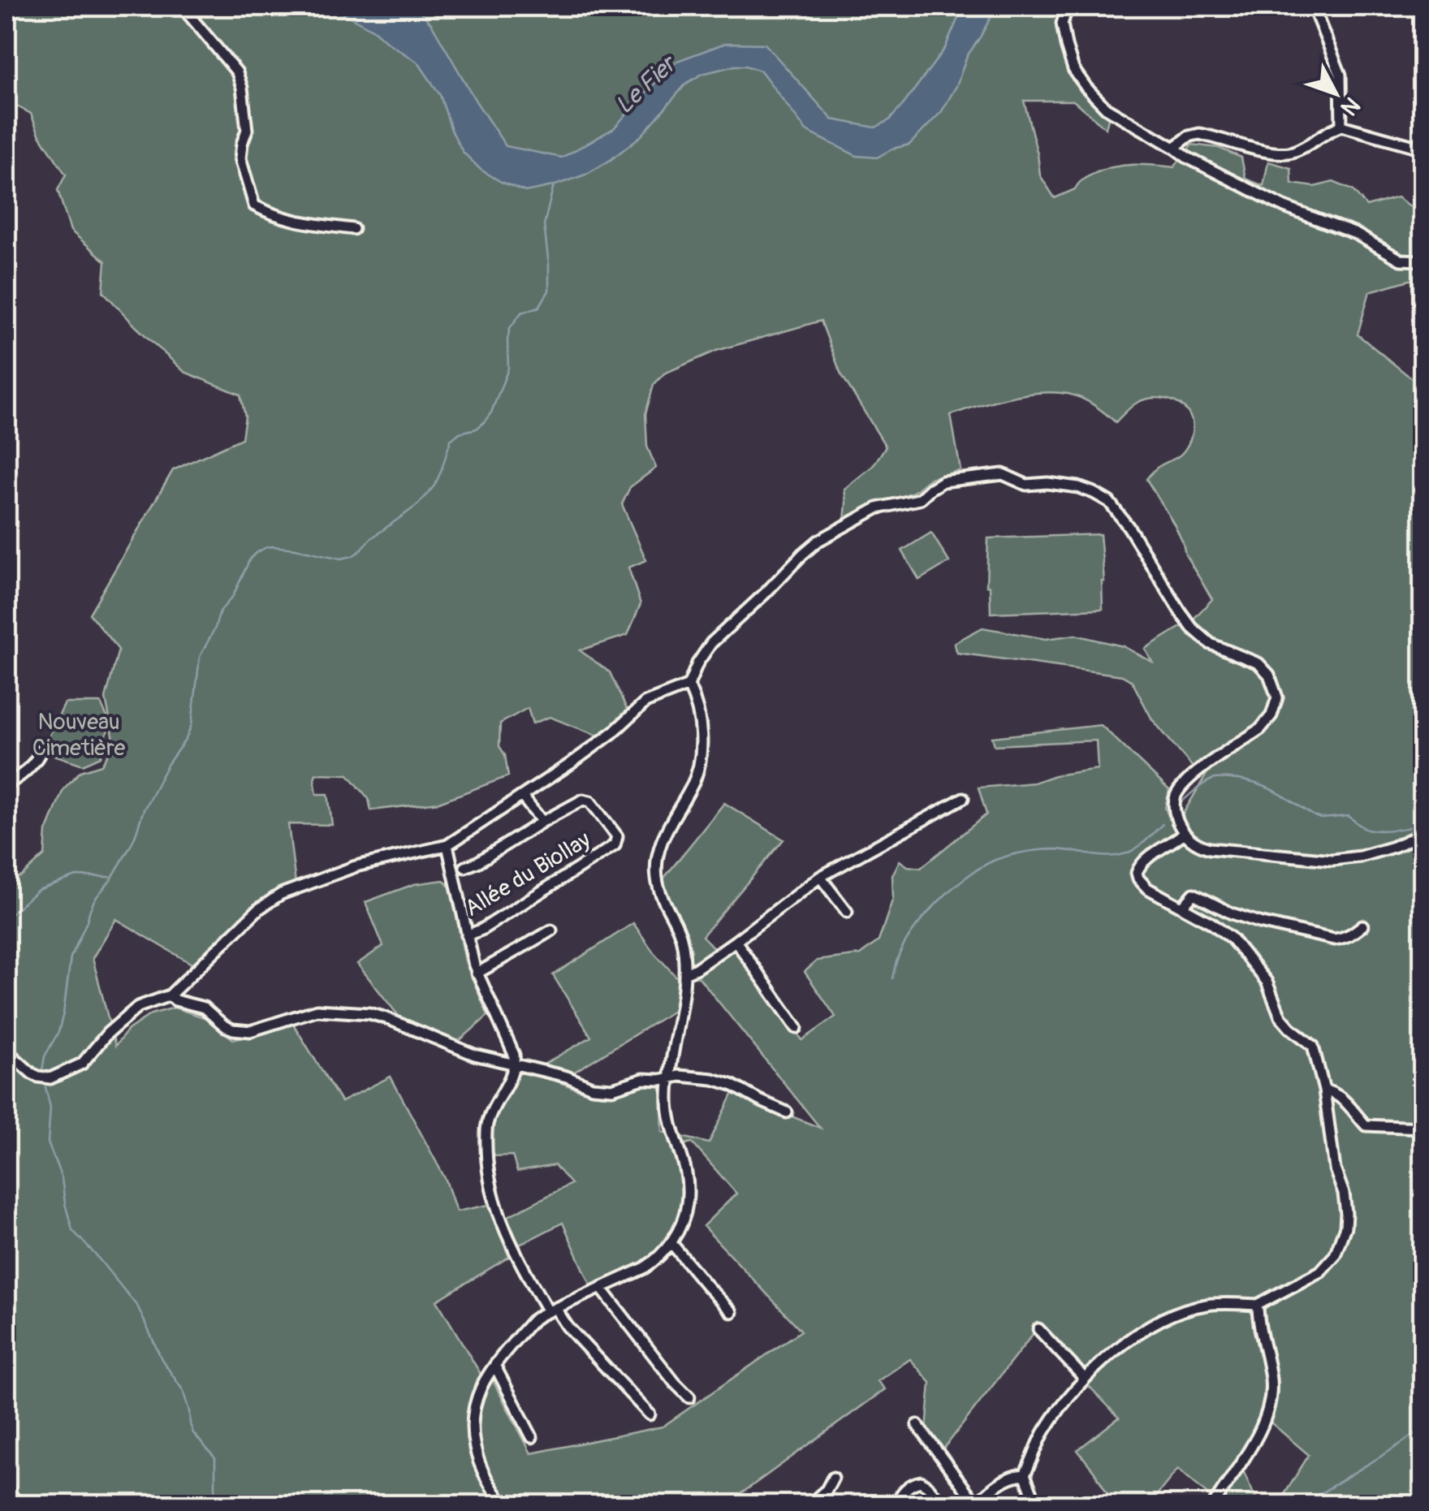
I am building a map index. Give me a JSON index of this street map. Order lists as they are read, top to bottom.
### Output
{
  "streets": {
    "street": ["Allée du Biollay"]
  },
  "water": ["Le Fier"],
  "parks": ["Nouveau Cimetière"],
  "north": "bottom right"
}
